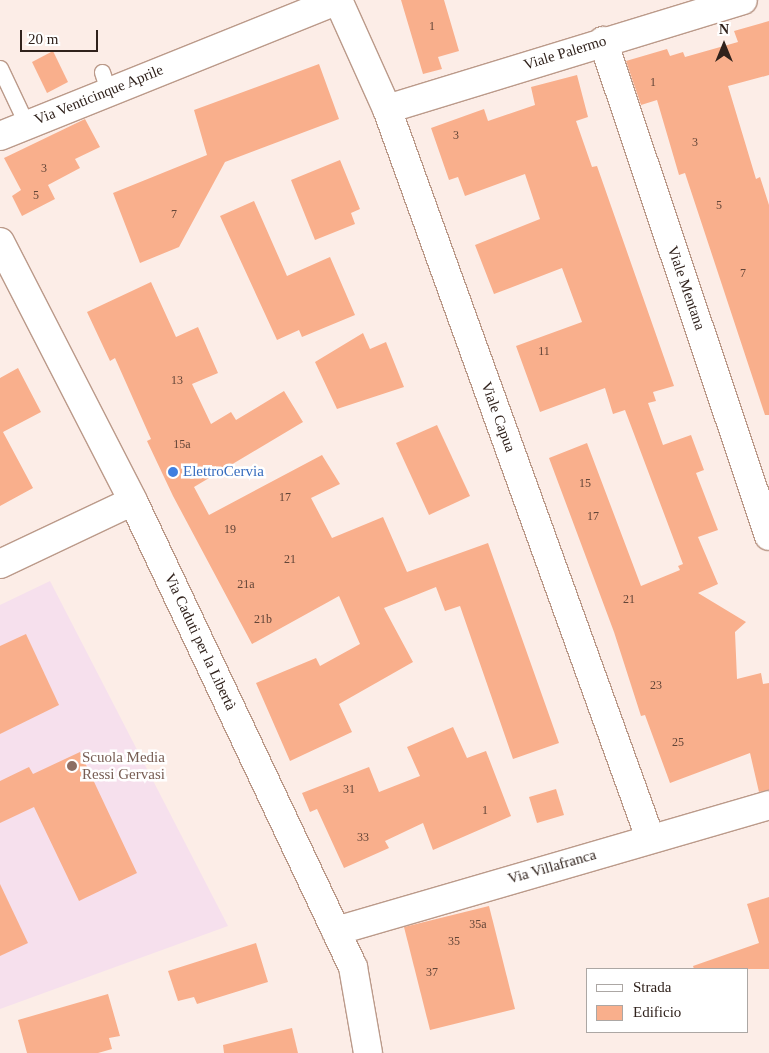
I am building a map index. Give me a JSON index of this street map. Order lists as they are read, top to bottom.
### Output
{
  "streets": {
    "street": [
      "Viale Palermo",
      "Via Venticinque Aprile",
      "Viale Mentana",
      "Viale Capua",
      "Via Caduti per la Libertà",
      "Via Villafranca"
    ]
  },
  "crossings": [
    ["Viale Palermo", "Viale Mentana"],
    ["Viale Palermo", "Viale Capua"],
    ["Via Venticinque Aprile", "Viale Capua"],
    ["Viale Capua", "Via Villafranca"],
    ["Via Caduti per la Libertà", "Via Villafranca"]
  ],
  "places": ["ElettroCervia", "Scuola Media Ressi Gervasi"],
  "house_numbers": [
    "1",
    "1",
    "3",
    "3",
    "3",
    "5",
    "5",
    "7",
    "7",
    "11",
    "13",
    "15a",
    "15",
    "17",
    "17",
    "19",
    "21",
    "21a",
    "21",
    "21b",
    "23",
    "25",
    "31",
    "1",
    "33",
    "35a",
    "35",
    "37"
  ],
  "legend": ["Strada", "Edificio"],
  "scale_bar": "20 m",
  "north": "top"
}
